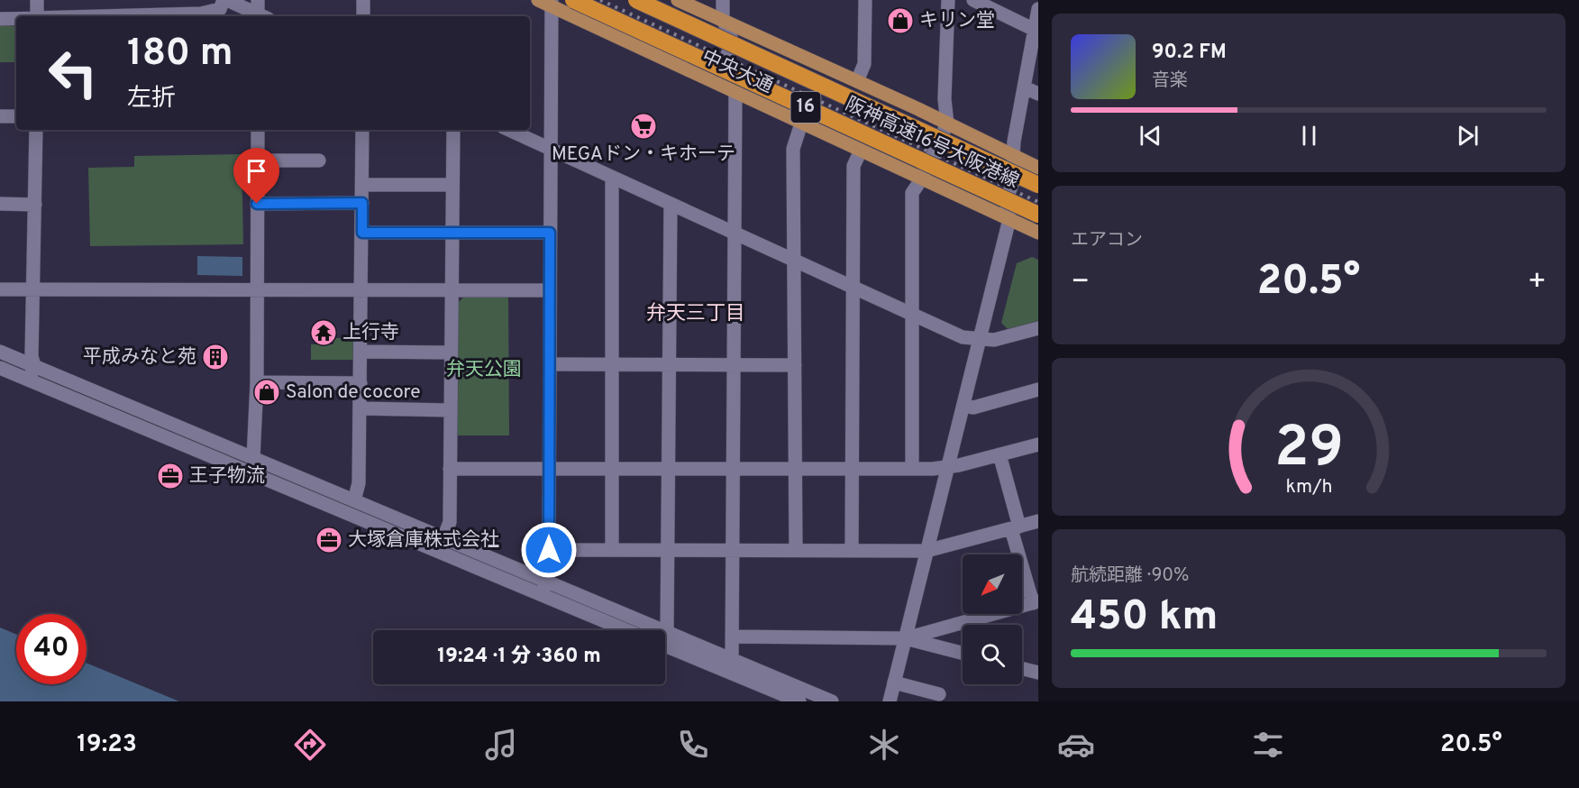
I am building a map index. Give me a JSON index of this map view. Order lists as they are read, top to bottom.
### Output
{
  "streets": {
    "highway": ["16", "阪神高速16号大阪港線"],
    "main road": ["中央大通"]
  },
  "districts": ["弁天三丁目"],
  "parks": ["弁天公園"],
  "places": {
    "shop": ["キリン堂", "Salon de cocore"],
    "supermarket": ["MEGAドン・キホーテ"],
    "temple": ["上行寺"],
    "building": ["平成みなと苑"],
    "office": ["王子物流", "大塚倉庫株式会社"]
  },
  "north": "bottom left",
  "page": {
    "turn": ["180 m", "左折"],
    "song": ["90.2 FM", "音楽"],
    "tile": [
      "エアコン",
      ["航続距離 · 90%", "450 km"]
    ],
    "heat": ["−", "20.5°", "+"],
    "limit": "40",
    "trip": "19:24 · 1 分 · 360 m",
    "tabs": ["19:23", "20.5°"],
    "gauge": ["29", "km/h"]
  }
}
